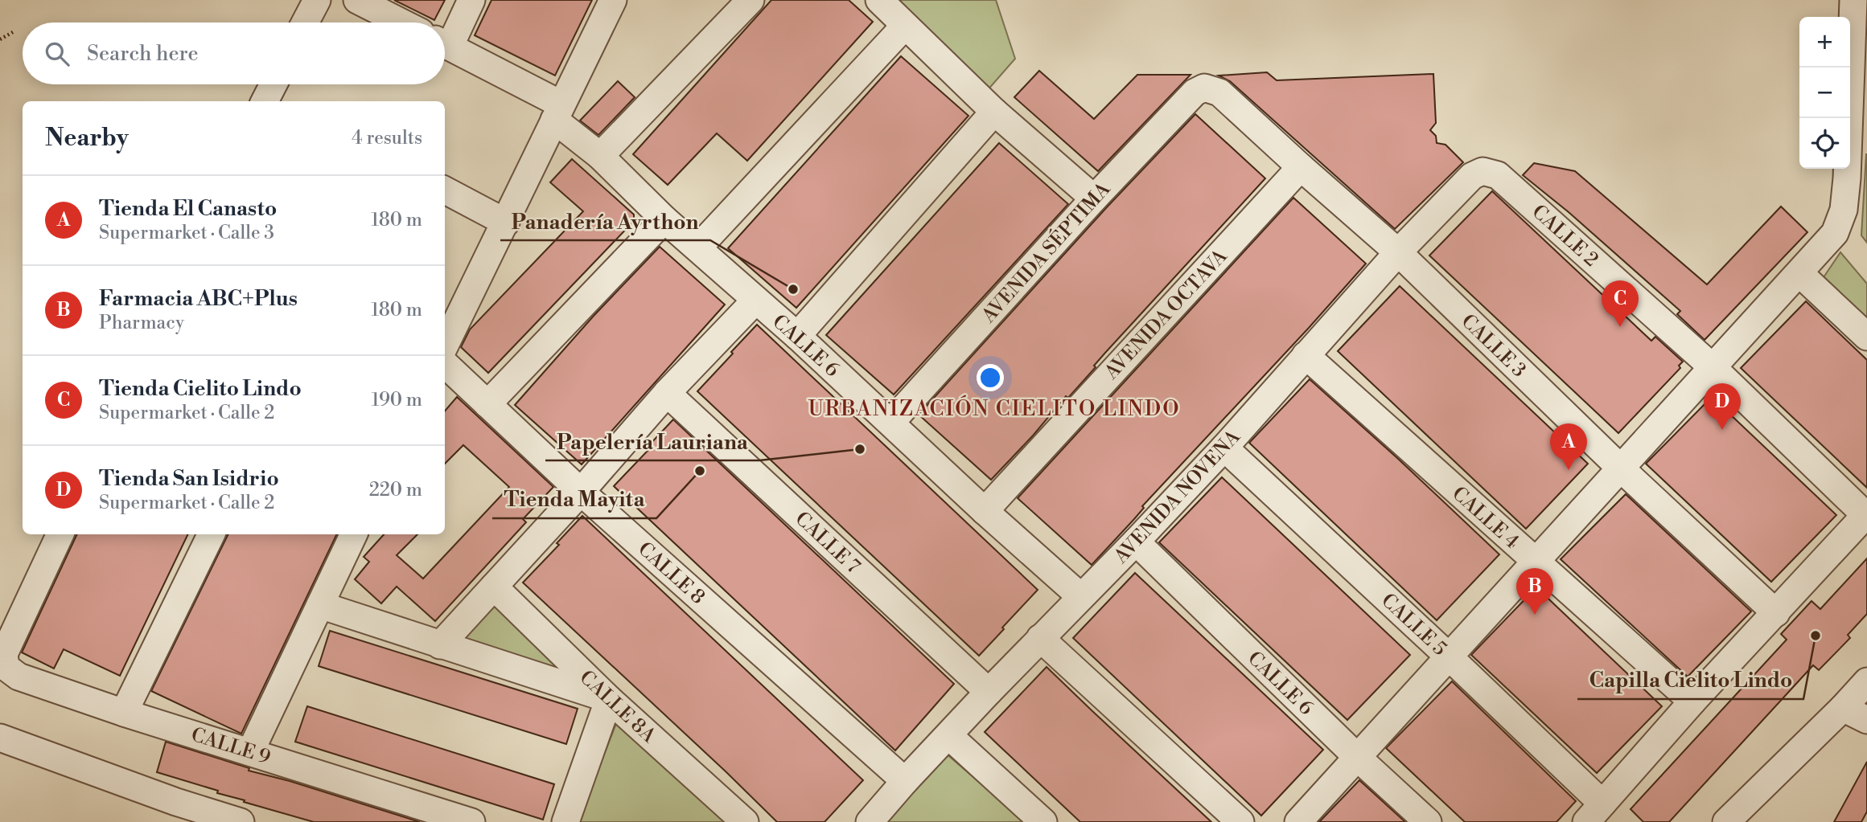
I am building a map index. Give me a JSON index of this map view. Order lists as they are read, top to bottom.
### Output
{
  "streets": {
    "street": [
      "CALLE 2",
      "AVENIDA SÉPTIMA",
      "AVENIDA OCTAVA",
      "CALLE 6",
      "CALLE 3",
      "AVENIDA NOVENA",
      "CALLE 4",
      "CALLE 7",
      "CALLE 8",
      "CALLE 5",
      "CALLE 8A",
      "CALLE 9"
    ]
  },
  "crossings": [
    ["CALLE 2", "AVENIDA NOVENA"],
    ["AVENIDA SÉPTIMA", "CALLE 6"],
    ["AVENIDA SÉPTIMA", "CALLE 3"],
    ["AVENIDA OCTAVA", "CALLE 6"],
    ["AVENIDA OCTAVA", "CALLE 3"],
    ["CALLE 6", "AVENIDA NOVENA"],
    ["CALLE 3", "AVENIDA NOVENA"],
    ["AVENIDA NOVENA", "CALLE 4"],
    ["AVENIDA NOVENA", "CALLE 7"],
    ["AVENIDA NOVENA", "CALLE 8"],
    ["AVENIDA NOVENA", "CALLE 5"]
  ],
  "districts": ["URBANIZACIÓN CIELITO LINDO"],
  "places": [
    "Panadería Ayrthon",
    "Papelería Lauriana",
    "Tienda Mayita",
    "Capilla Cielito Lindo"
  ],
  "page": {
    "map_buttons": ["+", "−"],
    "search": "Search here",
    "heading": ["Nearby", "4 results"],
    "list": [
      {
        "mark": "A",
        "name": "Tienda El Canasto",
        "note": "Supermarket · Calle 3",
        "value": "180 m"
      },
      {
        "mark": "B",
        "name": "Farmacia ABC+Plus",
        "note": "Pharmacy",
        "value": "180 m"
      },
      {
        "mark": "C",
        "name": "Tienda Cielito Lindo",
        "note": "Supermarket · Calle 2",
        "value": "190 m"
      },
      {
        "mark": "D",
        "name": "Tienda San Isidrio",
        "note": "Supermarket · Calle 2",
        "value": "220 m"
      }
    ],
    "pins": [
      "C",
      "D",
      "A",
      "B"
    ]
  }
}
